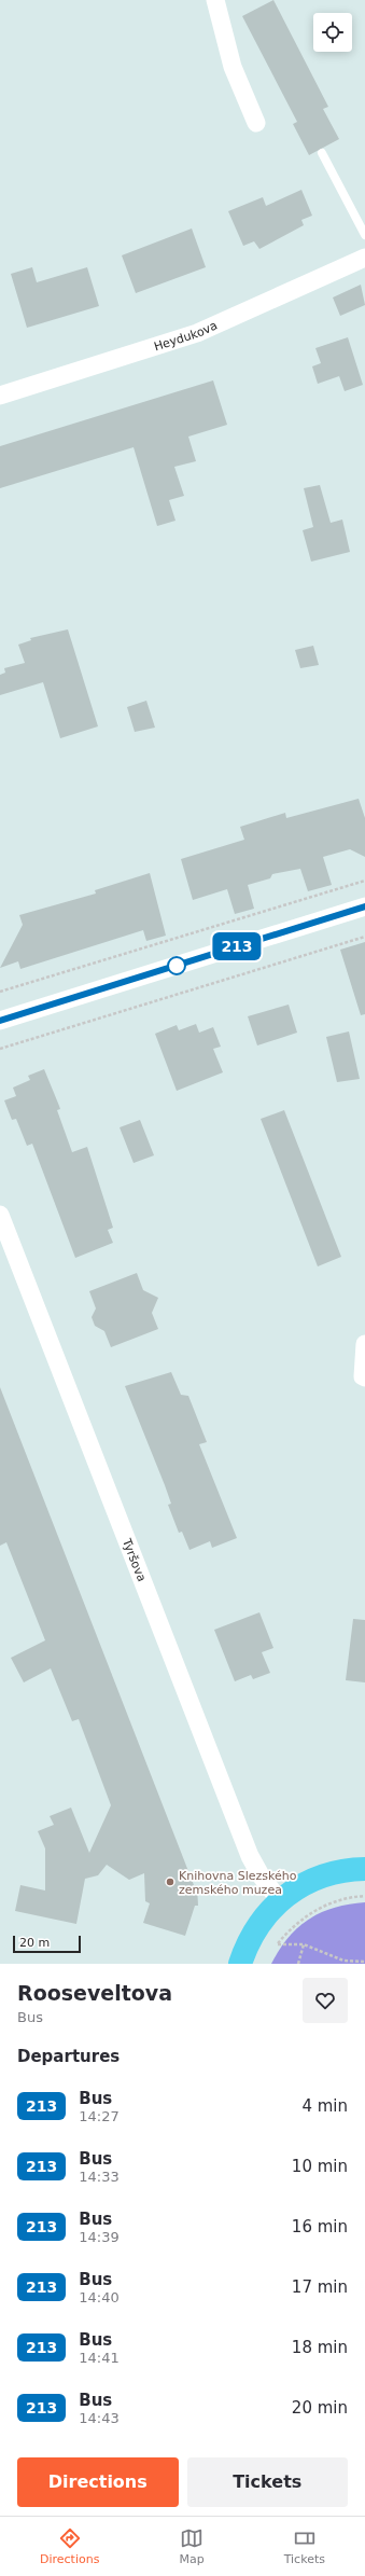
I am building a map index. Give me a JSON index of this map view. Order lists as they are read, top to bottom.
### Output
{
  "streets": {
    "street": ["Heydukova", "Tyršova"]
  },
  "places": ["Knihovna Slezského zemského muzea"],
  "lines": ["bus line 213"],
  "scale_bar": "20 m",
  "page": {
    "on_map": "213",
    "scale": "20 m",
    "heading": [
      ["Rooseveltova", "Bus"],
      "Departures"
    ],
    "list": [
      {
        "mark": "213",
        "name": "Bus",
        "note": "14:27",
        "value": "4 min"
      },
      {
        "mark": "213",
        "name": "Bus",
        "note": "14:33",
        "value": "10 min"
      },
      {
        "mark": "213",
        "name": "Bus",
        "note": "14:39",
        "value": "16 min"
      },
      {
        "mark": "213",
        "name": "Bus",
        "note": "14:40",
        "value": "17 min"
      },
      {
        "mark": "213",
        "name": "Bus",
        "note": "14:41",
        "value": "18 min"
      },
      {
        "mark": "213",
        "name": "Bus",
        "note": "14:43",
        "value": "20 min"
      }
    ],
    "buttons": ["Directions", "Tickets"],
    "tabs": ["Directions", "Map", "Tickets"]
  }
}
